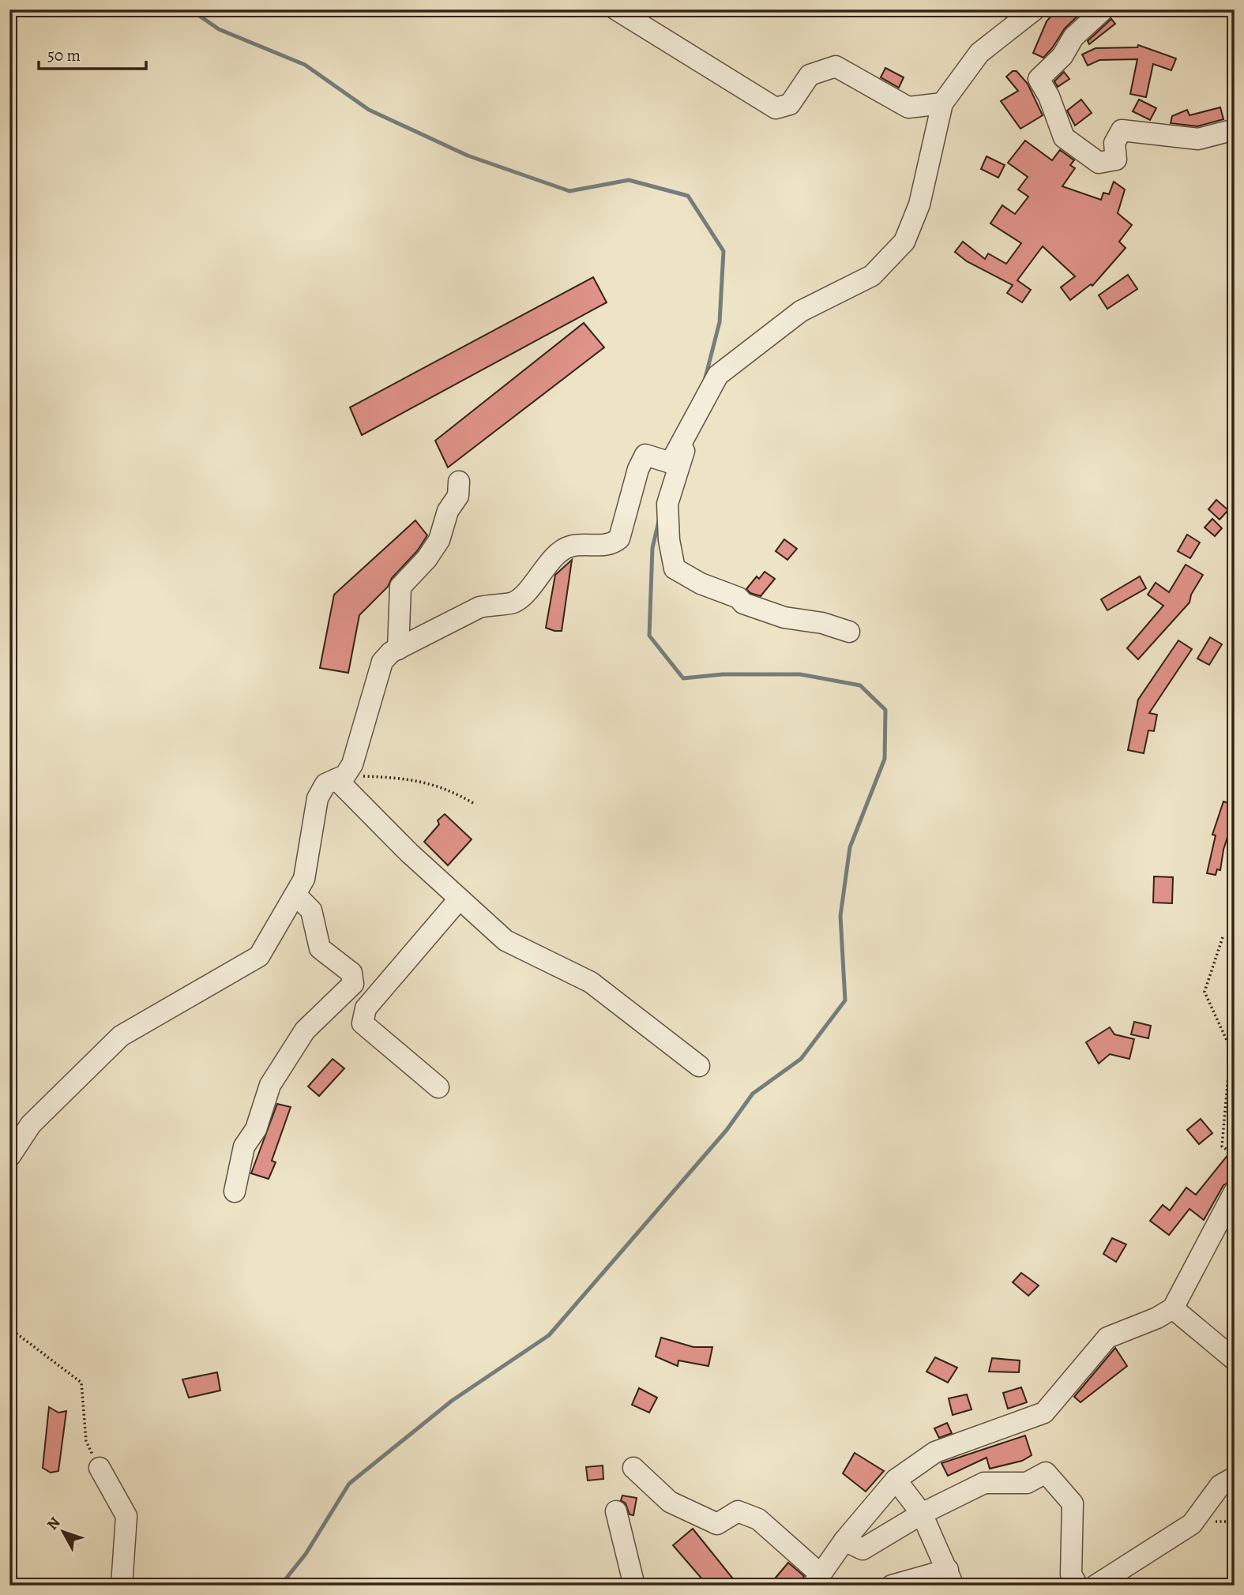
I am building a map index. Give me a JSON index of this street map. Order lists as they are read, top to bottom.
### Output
{
  "scale_bar": "50 m",
  "north": "top left"
}
